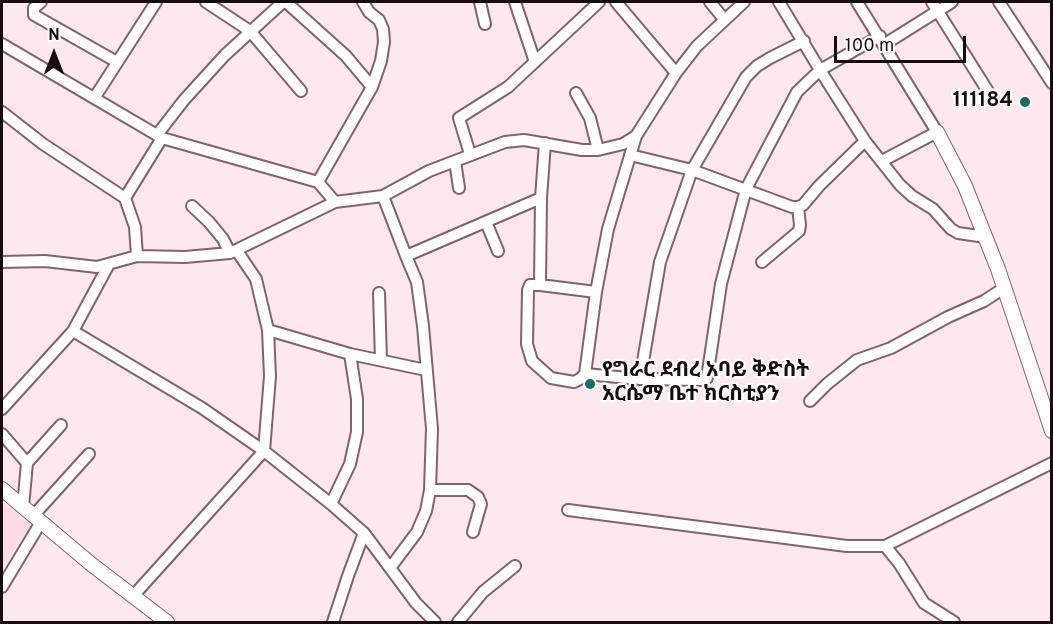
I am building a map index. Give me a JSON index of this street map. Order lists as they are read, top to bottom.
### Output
{
  "places": ["111184", "የግራር ደብረ አባይ ቅድስት አርሴማ ቤተ ክርስቲያን"],
  "scale_bar": "100 m",
  "north": "top"
}
